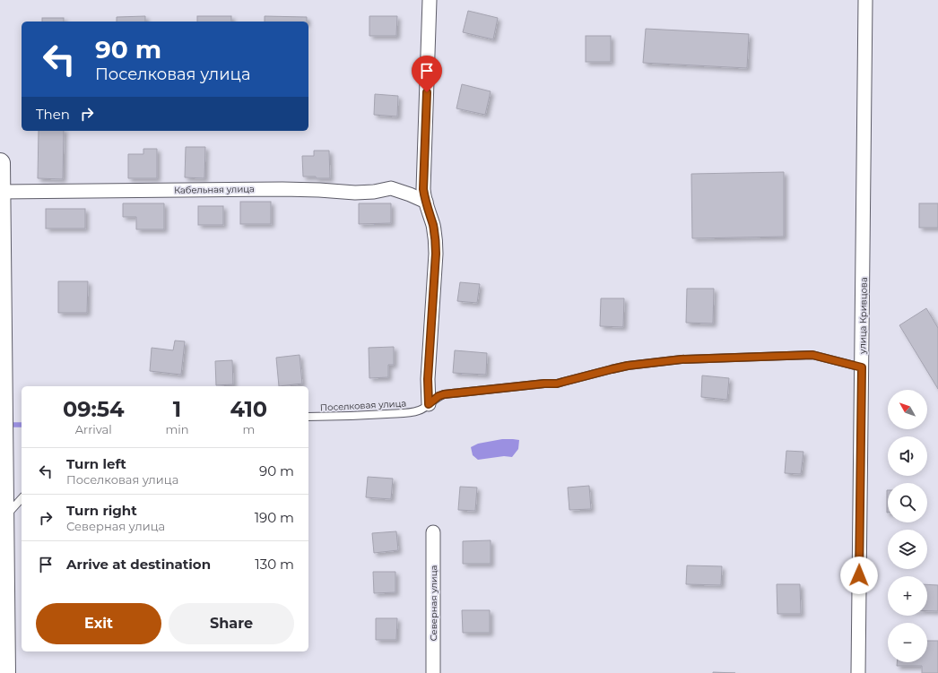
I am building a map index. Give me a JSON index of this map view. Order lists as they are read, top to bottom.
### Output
{
  "streets": {
    "street": ["Кабельная улица", "улица Кривцова", "Северная улица"],
    "lane": ["Поселковая улица"]
  },
  "crossings": [
    ["улица Кривцова", "Поселковая улица"]
  ],
  "north": "top left",
  "page": {
    "turn": ["90 m", "Поселковая улица"],
    "then": "Then",
    "eta": [
      "09:54",
      "Arrival",
      "1",
      "min",
      "410",
      "m"
    ],
    "map_buttons": ["+", "−"],
    "list": [
      {
        "name": "Turn left",
        "note": "Поселковая улица",
        "value": "90 m"
      },
      {
        "name": "Turn right",
        "note": "Северная улица",
        "value": "190 m"
      },
      {
        "name": "Arrive at destination",
        "value": "130 m"
      }
    ],
    "buttons": ["Exit", "Share"]
  }
}
